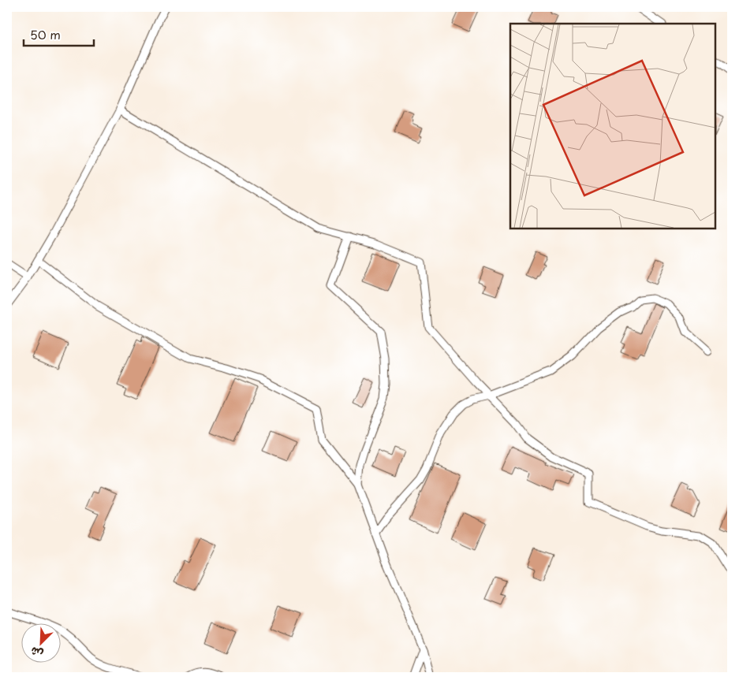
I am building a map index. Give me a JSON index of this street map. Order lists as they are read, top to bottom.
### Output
{
  "scale_bar": "50 m",
  "north": "bottom left"
}
